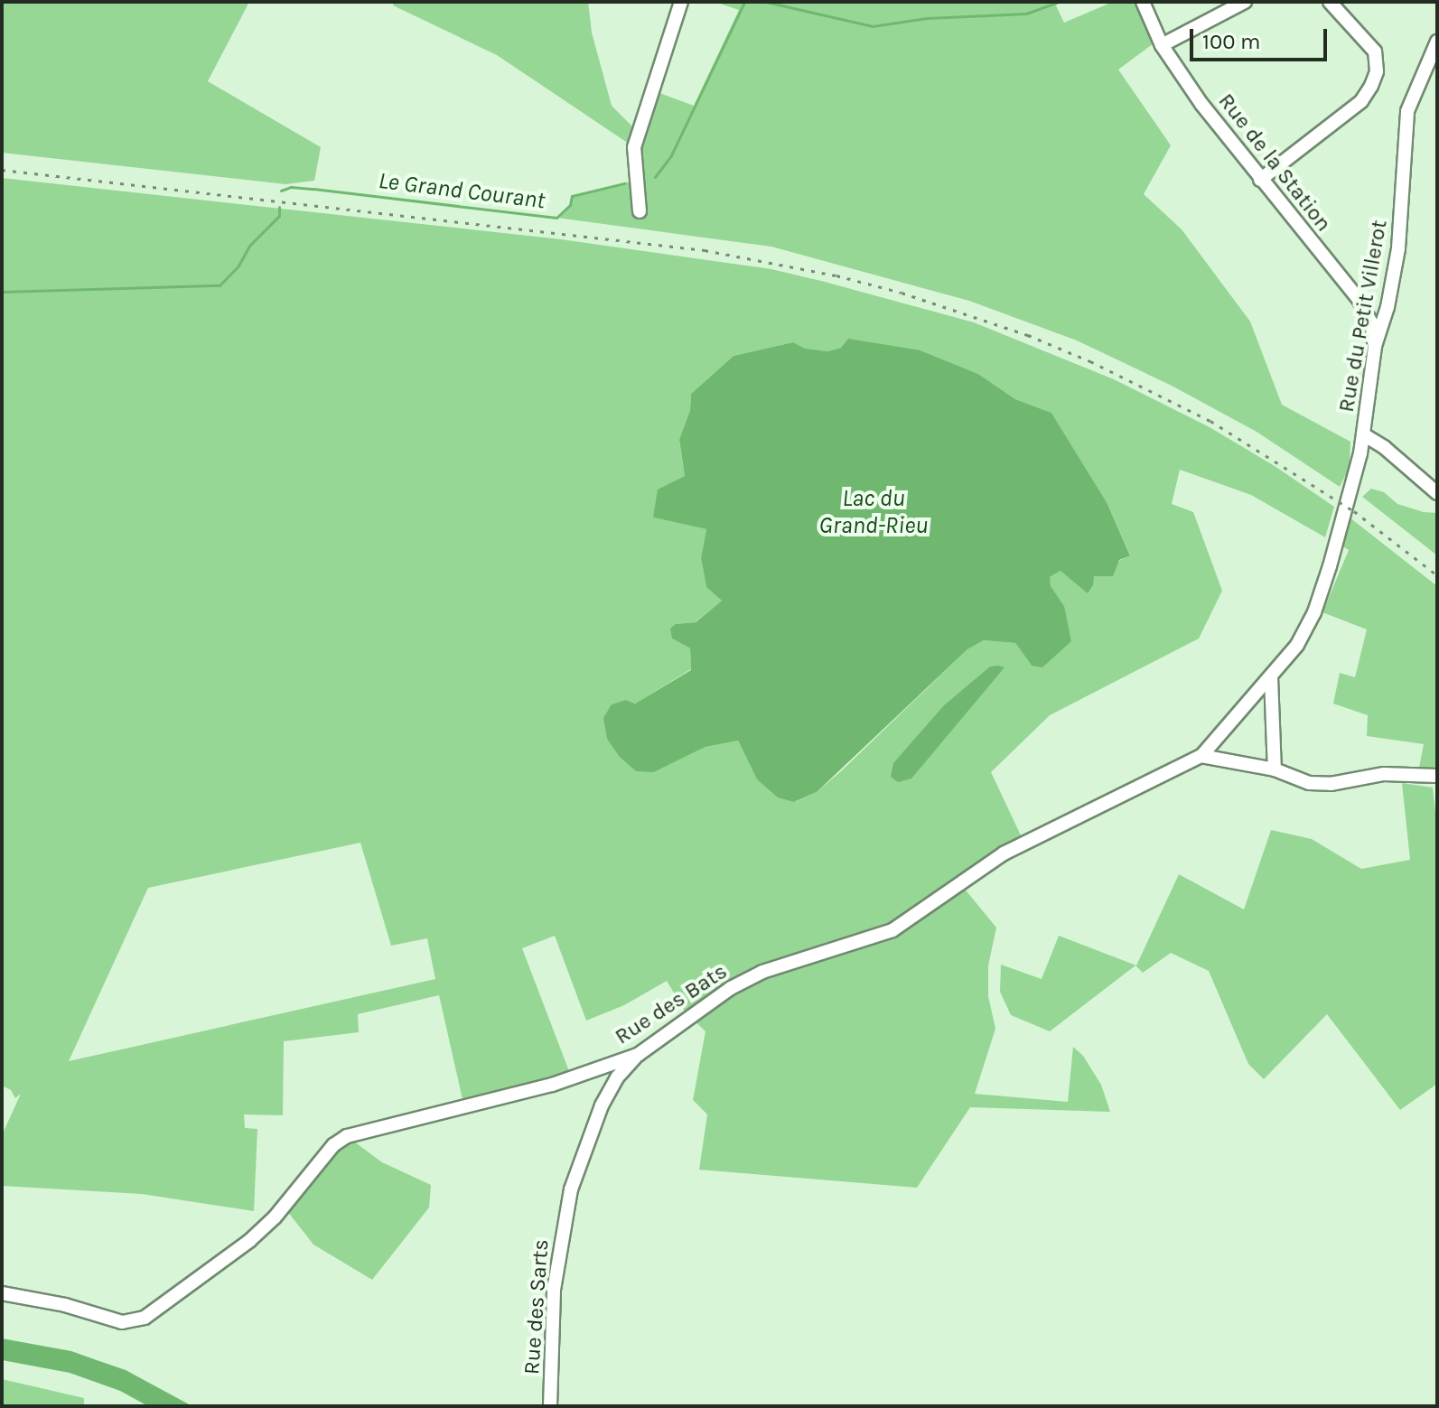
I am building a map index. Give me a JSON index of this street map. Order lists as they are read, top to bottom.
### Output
{
  "streets": {
    "street": [
      "Rue de la Station",
      "Rue du Petit Villerot",
      "Rue des Bats",
      "Rue des Sarts"
    ]
  },
  "crossings": [
    ["Rue de la Station", "Rue du Petit Villerot"],
    ["Rue du Petit Villerot", "Rue des Bats"],
    ["Rue des Bats", "Rue des Sarts"]
  ],
  "water": ["Le Grand Courant", "Lac du Grand-Rieu"],
  "scale_bar": "100 m"
}
